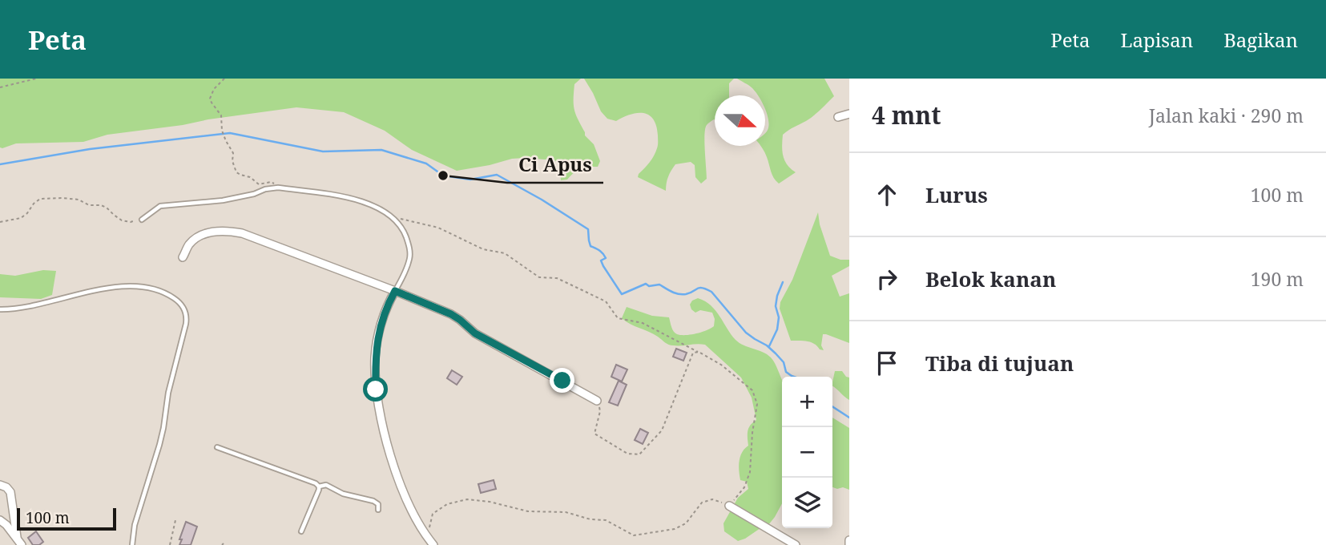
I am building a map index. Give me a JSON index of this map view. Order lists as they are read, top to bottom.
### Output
{
  "places": ["Ci Apus"],
  "scale_bar": "100 m",
  "north": "right",
  "page": {
    "header": "Peta",
    "nav": ["Peta", "Lapisan", "Bagikan"],
    "heading": ["4 mnt", "Jalan kaki · 290 m"],
    "list": [
      ["Lurus", "100 m"],
      ["Belok kanan", "190 m"],
      "Tiba di tujuan"
    ],
    "map_buttons": ["+", "−"],
    "scale": "100 m"
  }
}
